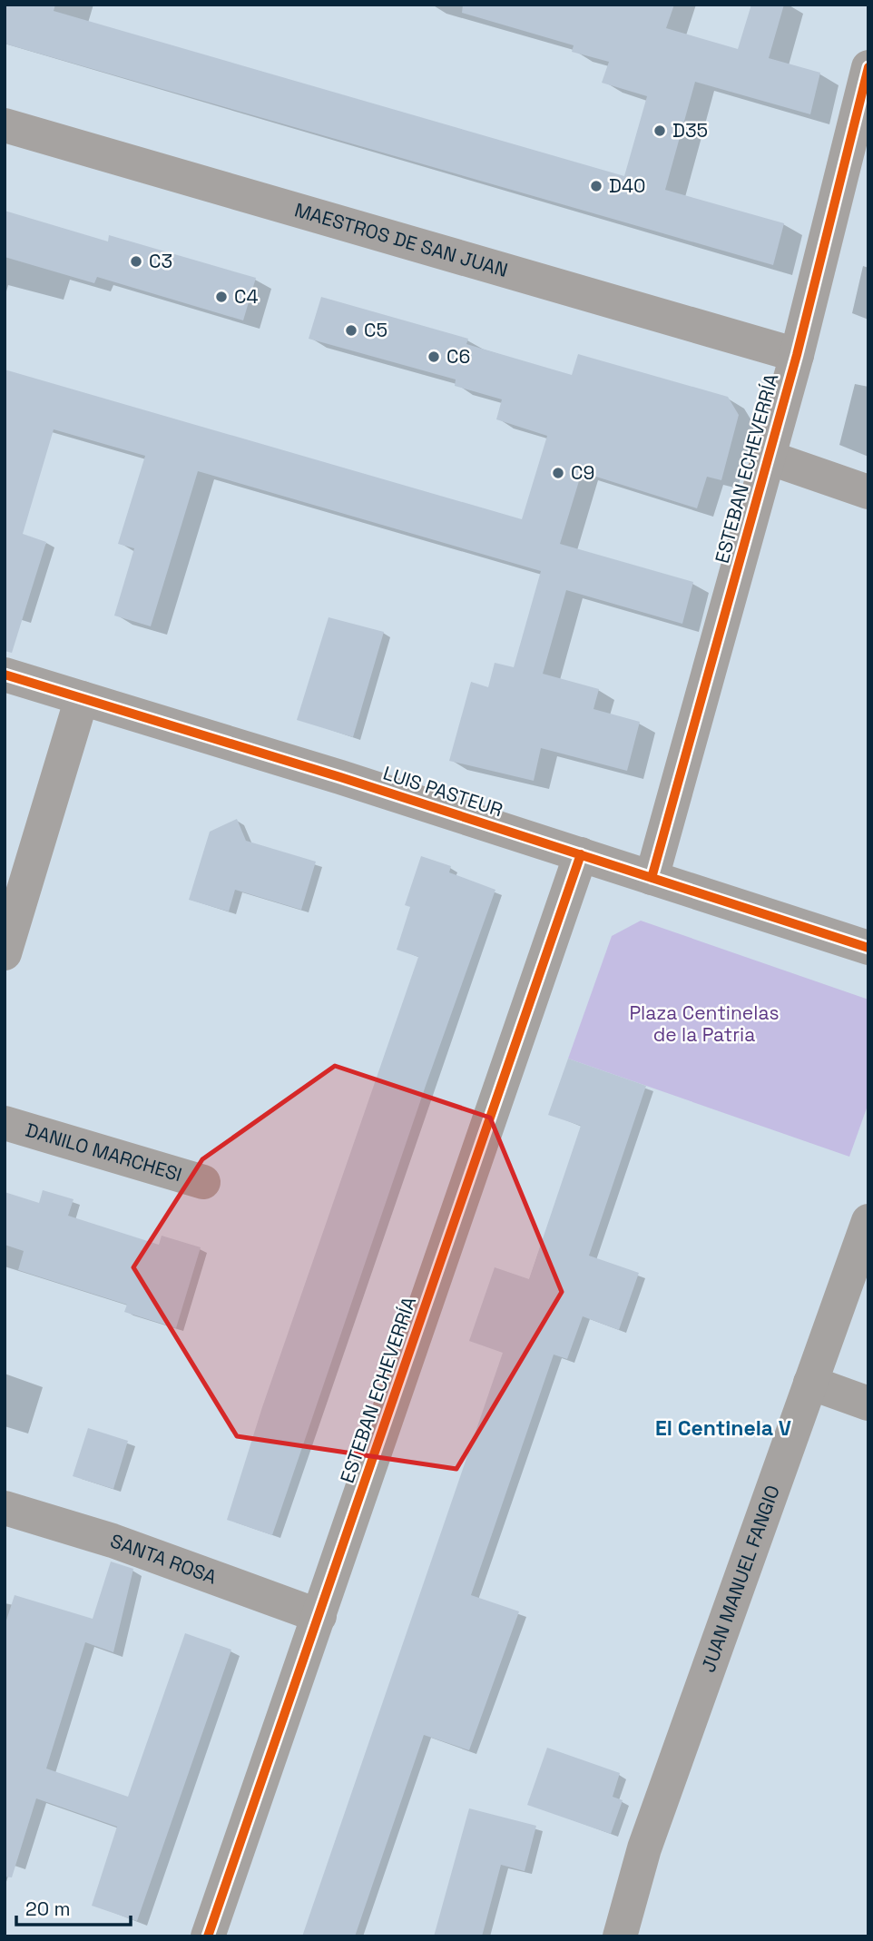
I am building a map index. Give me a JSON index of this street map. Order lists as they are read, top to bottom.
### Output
{
  "streets": {
    "street": [
      "MAESTROS DE SAN JUAN",
      "ESTEBAN ECHEVERRÍA",
      "LUIS PASTEUR",
      "DANILO MARCHESI",
      "SANTA ROSA",
      "JUAN MANUEL FANGIO"
    ]
  },
  "crossings": [
    ["MAESTROS DE SAN JUAN", "ESTEBAN ECHEVERRÍA"],
    ["ESTEBAN ECHEVERRÍA", "LUIS PASTEUR"],
    ["ESTEBAN ECHEVERRÍA", "SANTA ROSA"]
  ],
  "districts": ["El Centinela V"],
  "parks": ["Plaza Centinelas de la Patria"],
  "places": [
    "D35",
    "D40",
    "C3",
    "C4",
    "C5",
    "C6",
    "C9"
  ],
  "scale_bar": "20 m"
}
